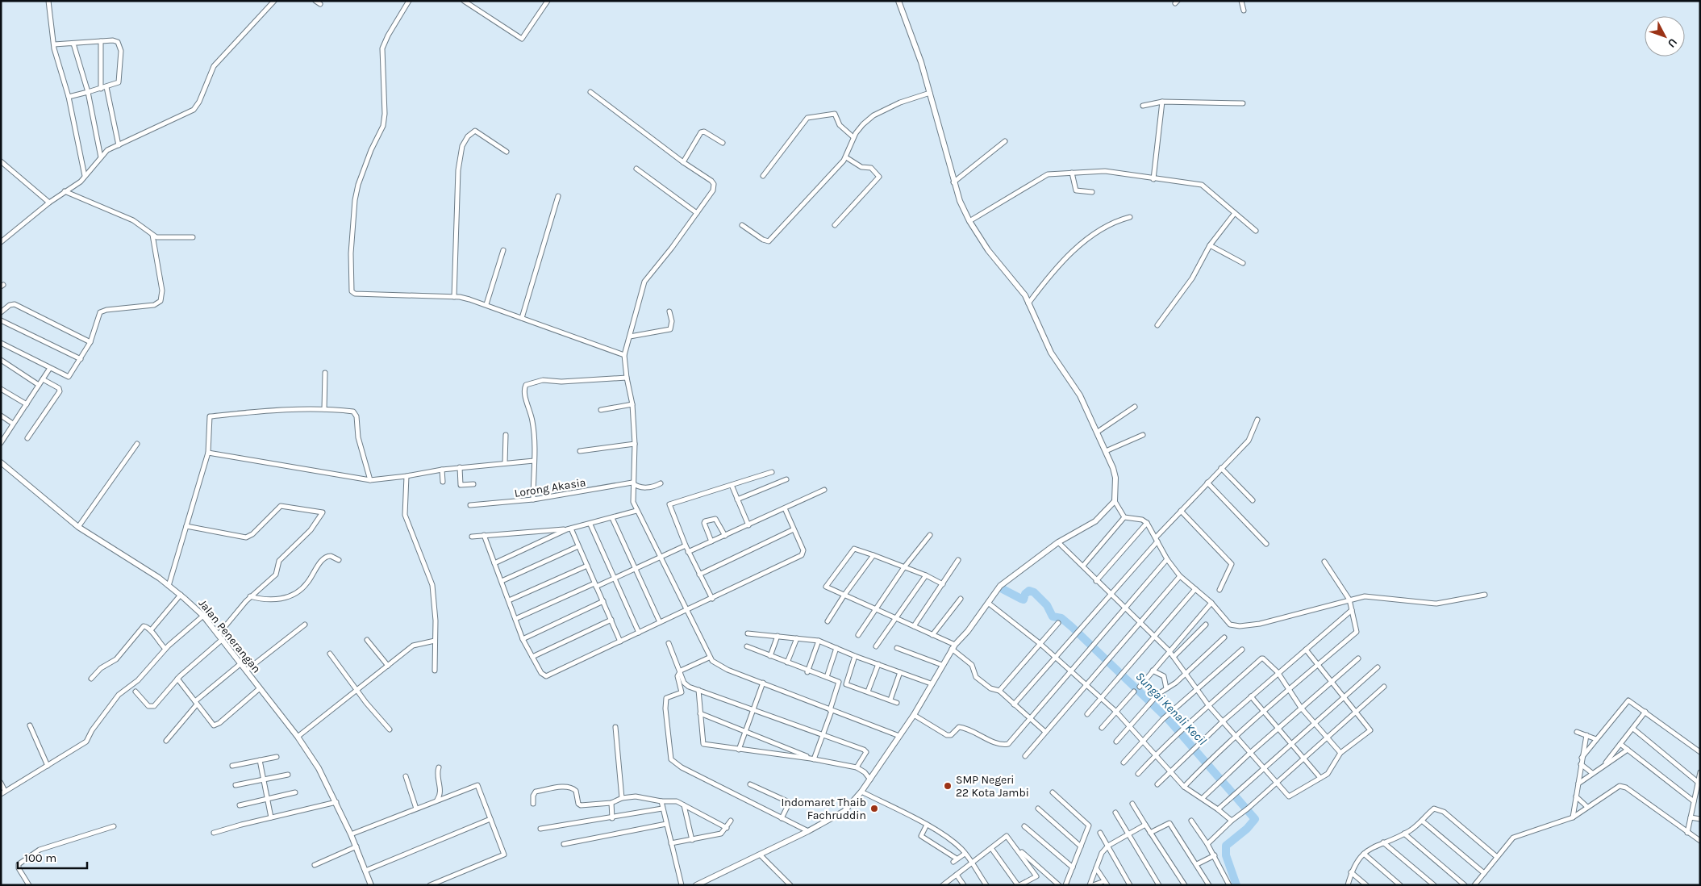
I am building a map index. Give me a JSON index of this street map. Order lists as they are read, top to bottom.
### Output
{
  "streets": {
    "street": ["Lorong Akasia", "Jalan Penerangan"]
  },
  "water": ["Sungai Kenali Kecil"],
  "places": ["SMP Negeri 22 Kota Jambi", "Indomaret Thaib Fachruddin"],
  "scale_bar": "100 m",
  "north": "bottom right"
}
